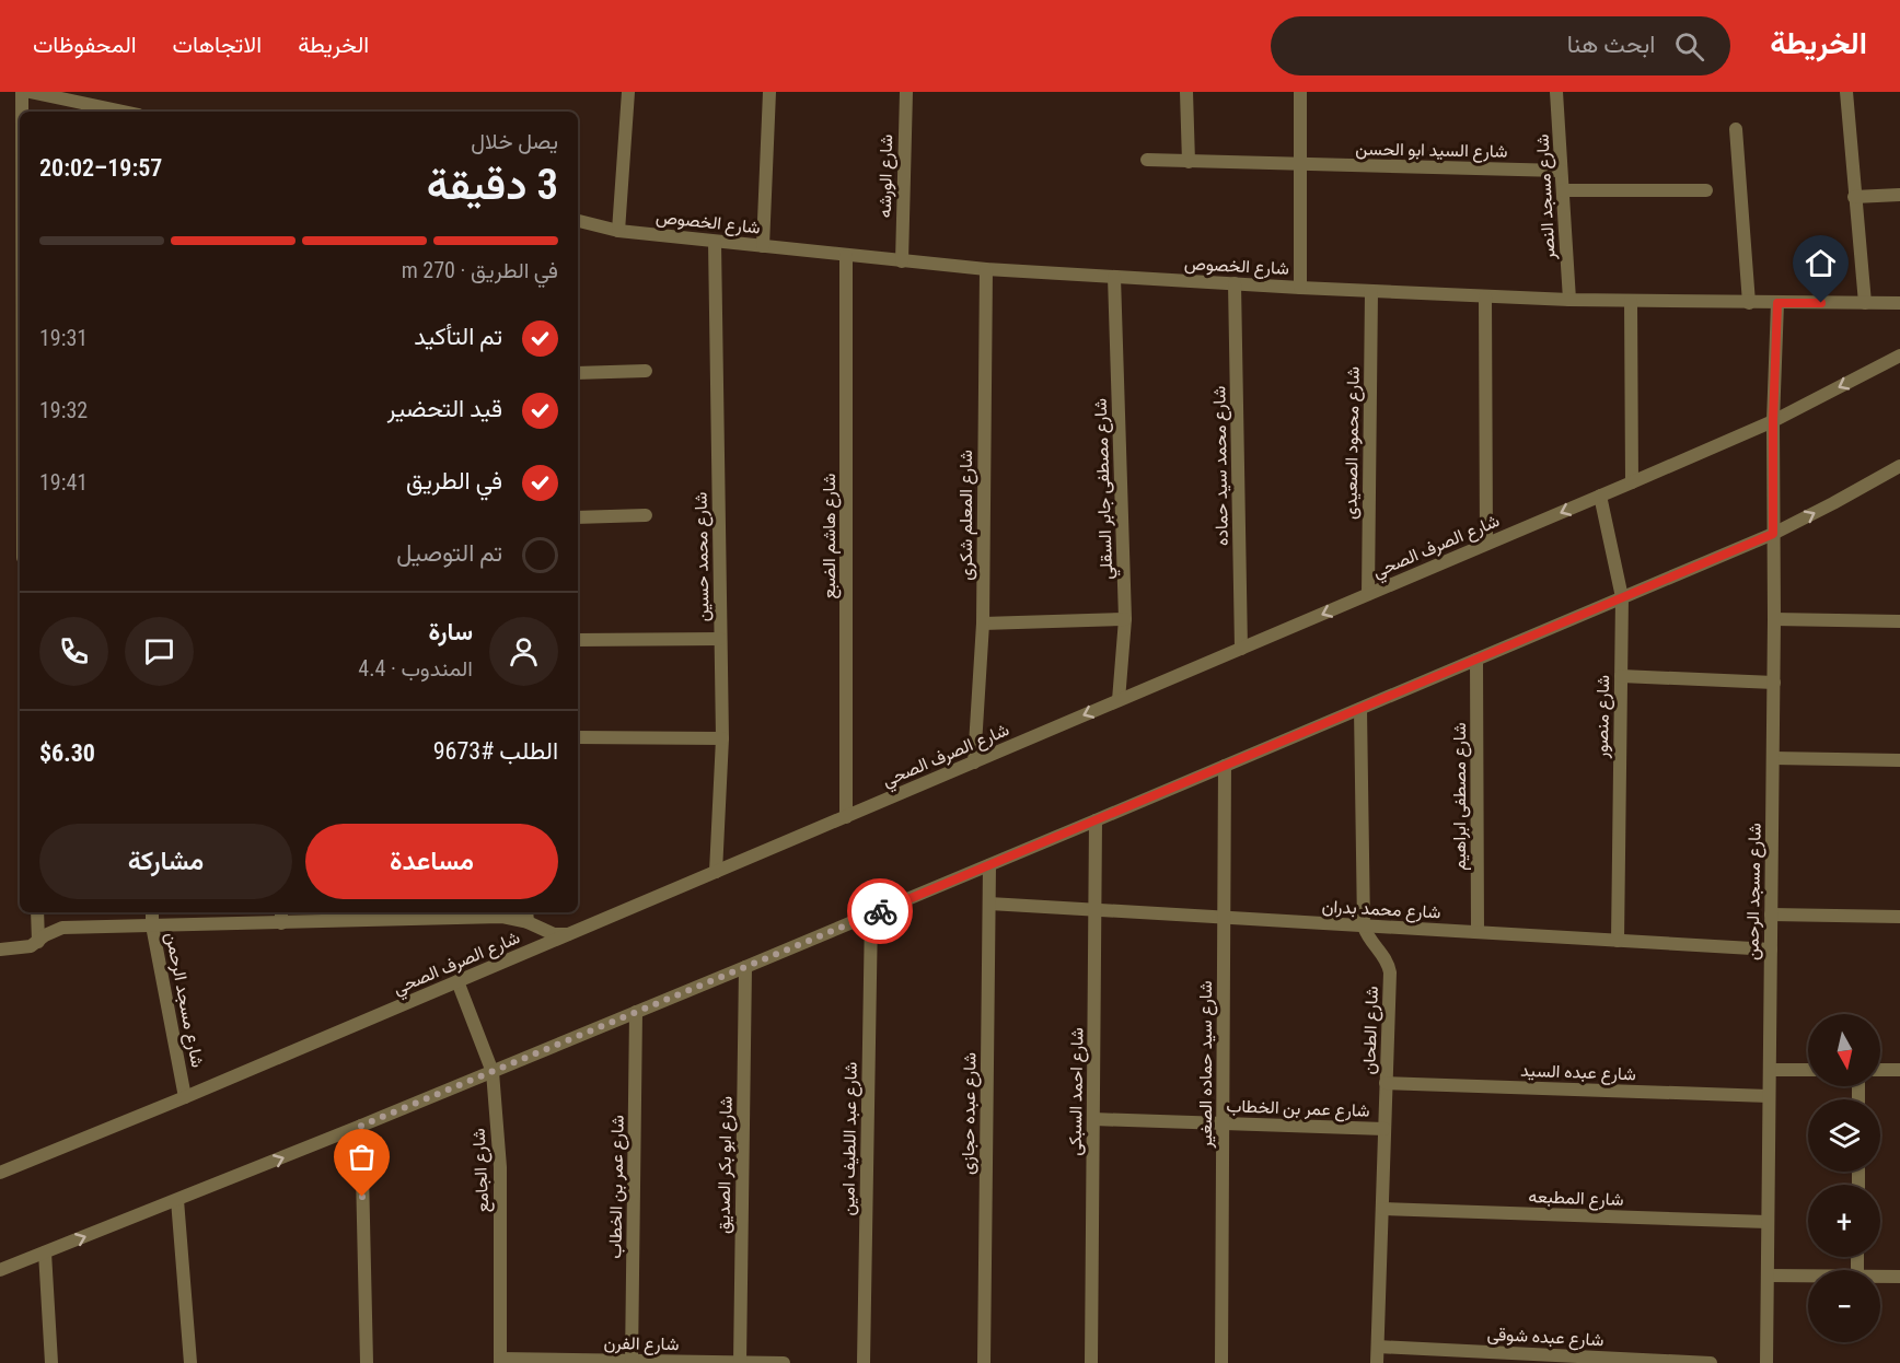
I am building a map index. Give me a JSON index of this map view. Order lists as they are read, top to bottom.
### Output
{
  "streets": {
    "street": [
      "شارع السيد ابو الحسن",
      "شارع الورشه",
      "شارع مسجد النصر",
      "شارع الخصوص",
      "شارع محمود الصعيدى",
      "شارع محمد سيد حماده",
      "شارع مصطفى جابر السقلي",
      "شارع المعلم شكرى",
      "شارع هاشم الضبع",
      "شارع الصرف الصحي",
      "شارع محمد حسين",
      "شارع منصور",
      "شارع مصطفى ابراهيم",
      "شارع مسجد الرحمن",
      "شارع محمد بدران",
      "شارع الطحان",
      "شارع سيد حماده الصغير",
      "شارع عبده السيد",
      "شارع احمد السبكى",
      "شارع عمر بن الخطاب",
      "شارع عبده حجازى",
      "شارع عبد اللطيف امين",
      "شارع ابو بكر الصديق",
      "شارع الجامع",
      "شارع المطبعه",
      "شارع عبده شوقى",
      "شارع الفرن"
    ]
  },
  "crossings": [
    ["شارع السيد ابو الحسن", "شارع مسجد النصر"],
    ["شارع الورشه", "شارع الخصوص"],
    ["شارع مسجد النصر", "شارع الخصوص"],
    ["شارع الخصوص", "شارع محمود الصعيدى"],
    ["شارع الخصوص", "شارع محمد سيد حماده"],
    ["شارع الخصوص", "شارع مصطفى جابر السقلي"],
    ["شارع الخصوص", "شارع المعلم شكرى"],
    ["شارع الخصوص", "شارع هاشم الضبع"],
    ["شارع الخصوص", "شارع محمد حسين"],
    ["شارع الخصوص", "شارع مسجد الرحمن"],
    ["شارع محمود الصعيدى", "شارع الصرف الصحي"],
    ["شارع محمد سيد حماده", "شارع الصرف الصحي"],
    ["شارع مصطفى جابر السقلي", "شارع الصرف الصحي"],
    ["شارع المعلم شكرى", "شارع الصرف الصحي"],
    ["شارع هاشم الضبع", "شارع الصرف الصحي"],
    ["شارع الصرف الصحي", "شارع محمد حسين"],
    ["شارع الصرف الصحي", "شارع منصور"],
    ["شارع الصرف الصحي", "شارع مسجد الرحمن"],
    ["شارع الصرف الصحي", "شارع الجامع"],
    ["شارع منصور", "شارع محمد بدران"],
    ["شارع مصطفى ابراهيم", "شارع محمد بدران"],
    ["شارع مسجد الرحمن", "شارع محمد بدران"],
    ["شارع مسجد الرحمن", "شارع عبده السيد"],
    ["شارع مسجد الرحمن", "شارع المطبعه"],
    ["شارع محمد بدران", "شارع الطحان"],
    ["شارع محمد بدران", "شارع سيد حماده الصغير"],
    ["شارع محمد بدران", "شارع احمد السبكى"],
    ["شارع محمد بدران", "شارع عبده حجازى"],
    ["شارع الطحان", "شارع عبده السيد"],
    ["شارع الطحان", "شارع عمر بن الخطاب"],
    ["شارع الطحان", "شارع المطبعه"],
    ["شارع الطحان", "شارع عبده شوقى"],
    ["شارع سيد حماده الصغير", "شارع عمر بن الخطاب"],
    ["شارع احمد السبكى", "شارع عمر بن الخطاب"],
    ["شارع عمر بن الخطاب", "شارع الفرن"],
    ["شارع ابو بكر الصديق", "شارع الفرن"],
    ["شارع الجامع", "شارع الفرن"]
  ],
  "north": "bottom",
  "page": {
    "header": "الخريطة",
    "search": "ابحث هنا",
    "nav": ["الخريطة", "الاتجاهات", "المحفوظات"],
    "heading": ["3 دقيقة", "يصل خلال", "19:57–20:02"],
    "panel": [
      "سارة",
      "المندوب · 4.4",
      "الطلب #9673",
      "$6.30"
    ],
    "bar": "في الطريق · 270 m",
    "list": [
      ["تم التأكيد", "19:31"],
      ["قيد التحضير", "19:32"],
      ["في الطريق", "19:41"],
      "تم التوصيل"
    ],
    "buttons": ["مساعدة", "مشاركة"],
    "map_buttons": ["+", "−"]
  }
}
